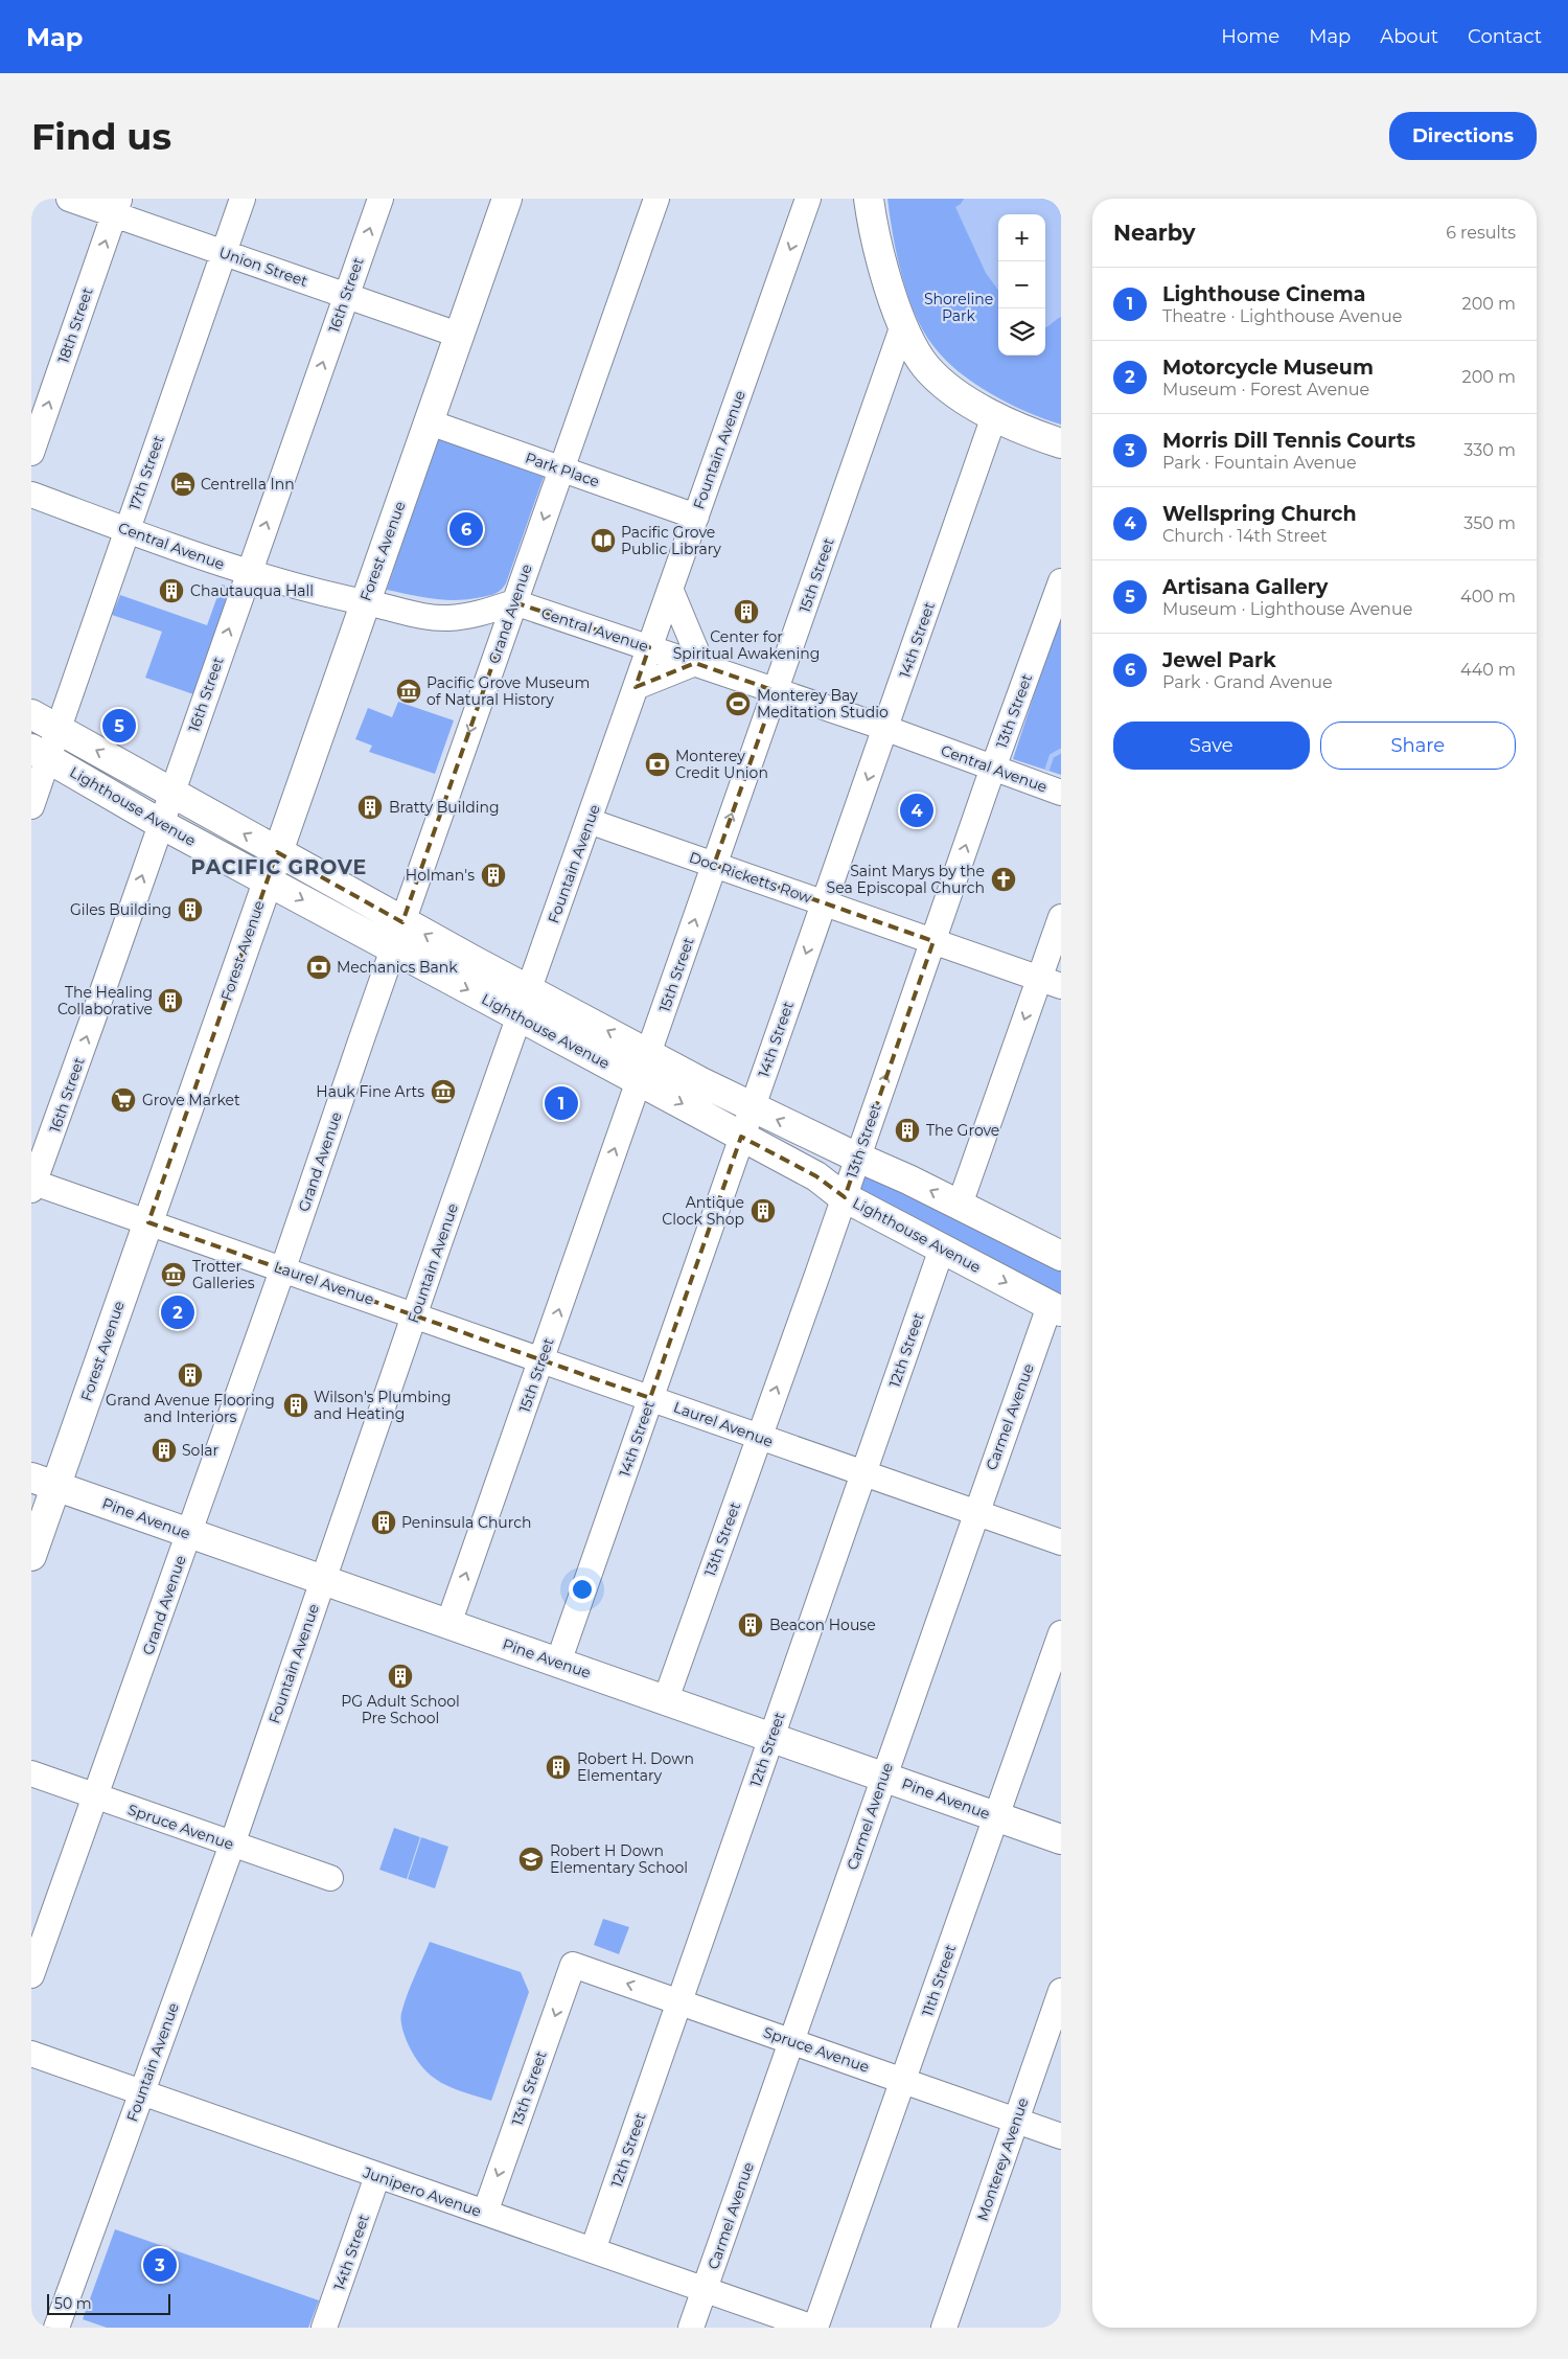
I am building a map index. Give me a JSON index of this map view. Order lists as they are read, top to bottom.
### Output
{
  "streets": {
    "main road": ["Forest Avenue", "Lighthouse Avenue", "Pine Avenue"],
    "street": [
      "Union Street",
      "16th Street",
      "18th Street",
      "Fountain Avenue",
      "Park Place",
      "17th Street",
      "Central Avenue",
      "15th Street",
      "Grand Avenue",
      "14th Street",
      "13th Street",
      "Doc Ricketts Row",
      "Laurel Avenue",
      "12th Street",
      "Carmel Avenue",
      "Spruce Avenue",
      "11th Street",
      "Monterey Avenue",
      "Junipero Avenue"
    ]
  },
  "crossings": [
    ["Union Street", "16th Street"],
    ["Union Street", "18th Street"],
    ["Union Street", "17th Street"],
    ["Union Street", "Forest Avenue"],
    ["16th Street", "Central Avenue"],
    ["16th Street", "Lighthouse Avenue"],
    ["16th Street", "Laurel Avenue"],
    ["Fountain Avenue", "Park Place"],
    ["Fountain Avenue", "Central Avenue"],
    ["Fountain Avenue", "Lighthouse Avenue"],
    ["Fountain Avenue", "Doc Ricketts Row"],
    ["Fountain Avenue", "Laurel Avenue"],
    ["Fountain Avenue", "Pine Avenue"],
    ["Fountain Avenue", "Spruce Avenue"],
    ["Fountain Avenue", "Junipero Avenue"],
    ["Park Place", "Forest Avenue"],
    ["Park Place", "Grand Avenue"],
    ["17th Street", "Central Avenue"],
    ["17th Street", "Lighthouse Avenue"],
    ["Central Avenue", "Forest Avenue"],
    ["Central Avenue", "15th Street"],
    ["Central Avenue", "Grand Avenue"],
    ["Central Avenue", "14th Street"],
    ["Central Avenue", "13th Street"],
    ["Forest Avenue", "Lighthouse Avenue"],
    ["Forest Avenue", "Laurel Avenue"],
    ["Forest Avenue", "Pine Avenue"],
    ["15th Street", "Lighthouse Avenue"],
    ["15th Street", "Doc Ricketts Row"],
    ["15th Street", "Laurel Avenue"],
    ["15th Street", "Pine Avenue"],
    ["Grand Avenue", "Lighthouse Avenue"],
    ["Grand Avenue", "Laurel Avenue"],
    ["Grand Avenue", "Pine Avenue"],
    ["Grand Avenue", "Spruce Avenue"],
    ["14th Street", "Lighthouse Avenue"],
    ["14th Street", "Doc Ricketts Row"],
    ["14th Street", "Laurel Avenue"],
    ["14th Street", "Pine Avenue"],
    ["14th Street", "Junipero Avenue"],
    ["13th Street", "Lighthouse Avenue"],
    ["13th Street", "Doc Ricketts Row"],
    ["13th Street", "Laurel Avenue"],
    ["13th Street", "Pine Avenue"],
    ["13th Street", "Spruce Avenue"],
    ["13th Street", "Junipero Avenue"],
    ["Lighthouse Avenue", "12th Street"],
    ["Lighthouse Avenue", "Carmel Avenue"],
    ["Laurel Avenue", "12th Street"],
    ["Laurel Avenue", "Carmel Avenue"],
    ["12th Street", "Pine Avenue"],
    ["12th Street", "Spruce Avenue"],
    ["12th Street", "Junipero Avenue"],
    ["Carmel Avenue", "Pine Avenue"],
    ["Carmel Avenue", "Spruce Avenue"],
    ["Carmel Avenue", "Junipero Avenue"],
    ["Pine Avenue", "11th Street"],
    ["Spruce Avenue", "11th Street"],
    ["Spruce Avenue", "Monterey Avenue"],
    ["11th Street", "Junipero Avenue"]
  ],
  "one_way": ["16th Street", "18th Street", "15th Street"],
  "districts": ["PACIFIC GROVE"],
  "parks": ["Shoreline Park"],
  "places": {
    "hotel": ["Centrella Inn"],
    "library": ["Pacific Grove Public Library"],
    "building": [
      "Chautauqua Hall",
      "Center for Spiritual Awakening",
      "Bratty Building",
      "Holman's",
      "Giles Building",
      "The Healing Collaborative",
      "The Grove",
      "Antique Clock Shop",
      "Grand Avenue Flooring and Interiors",
      "Wilson's Plumbing and Heating",
      "Solar",
      "Peninsula Church",
      "Beacon House",
      "PG Adult School Pre School",
      "Robert H. Down Elementary"
    ],
    "museum": ["Pacific Grove Museum of Natural History", "Hauk Fine Arts", "Trotter Galleries"],
    "sports": ["Monterey Bay Meditation Studio"],
    "bank": ["Monterey Credit Union", "Mechanics Bank"],
    "church": ["Saint Marys by the Sea Episcopal Church"],
    "supermarket": ["Grove Market"],
    "school or university": ["Robert H Down Elementary School"]
  },
  "scale_bar": "50 m",
  "page": {
    "header": "Map",
    "nav": [
      "Home",
      "Map",
      "About",
      "Contact"
    ],
    "buttons": [
      "Directions",
      ["Save", "Share"]
    ],
    "title": "Find us",
    "heading": ["Nearby", "6 results"],
    "map_buttons": ["+", "−"],
    "list": [
      {
        "mark": "1",
        "name": "Lighthouse Cinema",
        "note": "Theatre · Lighthouse Avenue",
        "value": "200 m"
      },
      {
        "mark": "2",
        "name": "Motorcycle Museum",
        "note": "Museum · Forest Avenue",
        "value": "200 m"
      },
      {
        "mark": "3",
        "name": "Morris Dill Tennis Courts",
        "note": "Park · Fountain Avenue",
        "value": "330 m"
      },
      {
        "mark": "4",
        "name": "Wellspring Church",
        "note": "Church · 14th Street",
        "value": "350 m"
      },
      {
        "mark": "5",
        "name": "Artisana Gallery",
        "note": "Museum · Lighthouse Avenue",
        "value": "400 m"
      },
      {
        "mark": "6",
        "name": "Jewel Park",
        "note": "Park · Grand Avenue",
        "value": "440 m"
      }
    ],
    "pins": [
      "6",
      "5",
      "4",
      "1",
      "2",
      "3"
    ],
    "scale": "50 m"
  }
}
